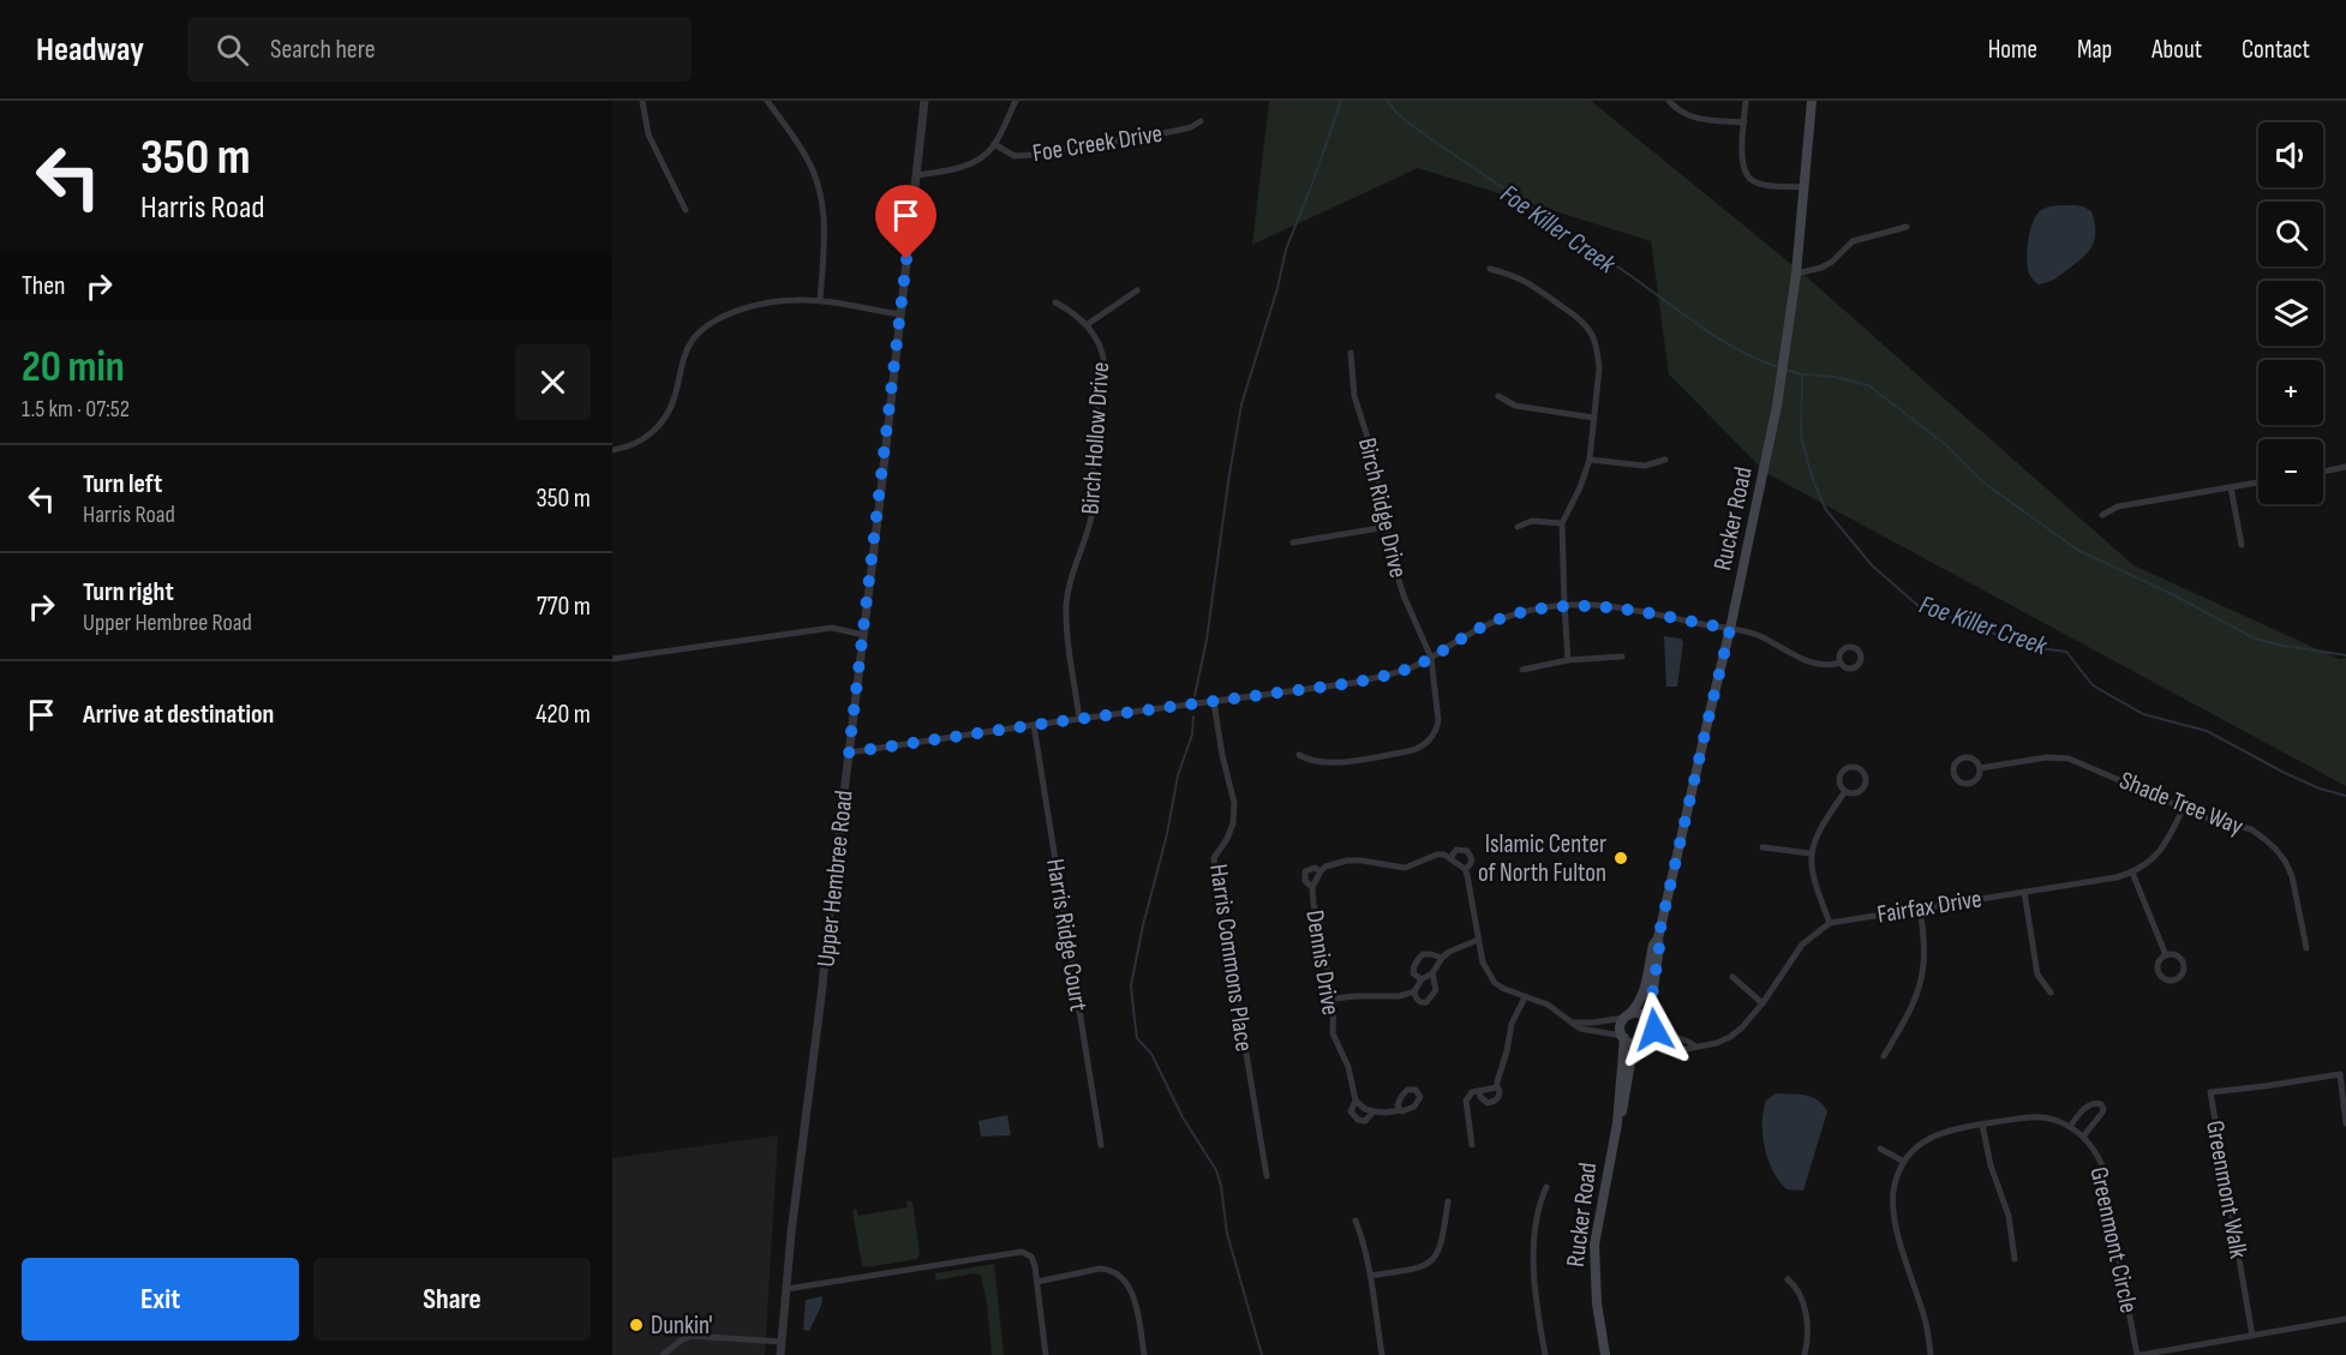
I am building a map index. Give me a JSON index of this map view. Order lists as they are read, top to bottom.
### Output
{
  "streets": {
    "main road": ["Rucker Road"],
    "street": [
      "Foe Creek Drive",
      "Birch Hollow Drive",
      "Birch Ridge Drive",
      "Shade Tree Way",
      "Upper Hembree Road",
      "Fairfax Drive",
      "Harris Ridge Court",
      "Harris Commons Place",
      "Dennis Drive",
      "Greenmont Walk",
      "Greenmont Circle"
    ]
  },
  "crossings": [
    ["Foe Creek Drive", "Upper Hembree Road"],
    ["Rucker Road", "Fairfax Drive"],
    ["Shade Tree Way", "Fairfax Drive"]
  ],
  "water": ["Foe Killer Creek"],
  "places": ["Islamic Center of North Fulton", "Dunkin'"],
  "page": {
    "header": "Headway",
    "search": "Search here",
    "nav": [
      "Home",
      "Map",
      "About",
      "Contact"
    ],
    "turn": ["350 m", "Harris Road"],
    "map_buttons": ["+", "−"],
    "then": "Then",
    "heading": ["20 min", "1.5 km · 07:52"],
    "list": [
      {
        "name": "Turn left",
        "note": "Harris Road",
        "value": "350 m"
      },
      {
        "name": "Turn right",
        "note": "Upper Hembree Road",
        "value": "770 m"
      },
      {
        "name": "Arrive at destination",
        "value": "420 m"
      }
    ],
    "buttons": ["Exit", "Share"]
  }
}
